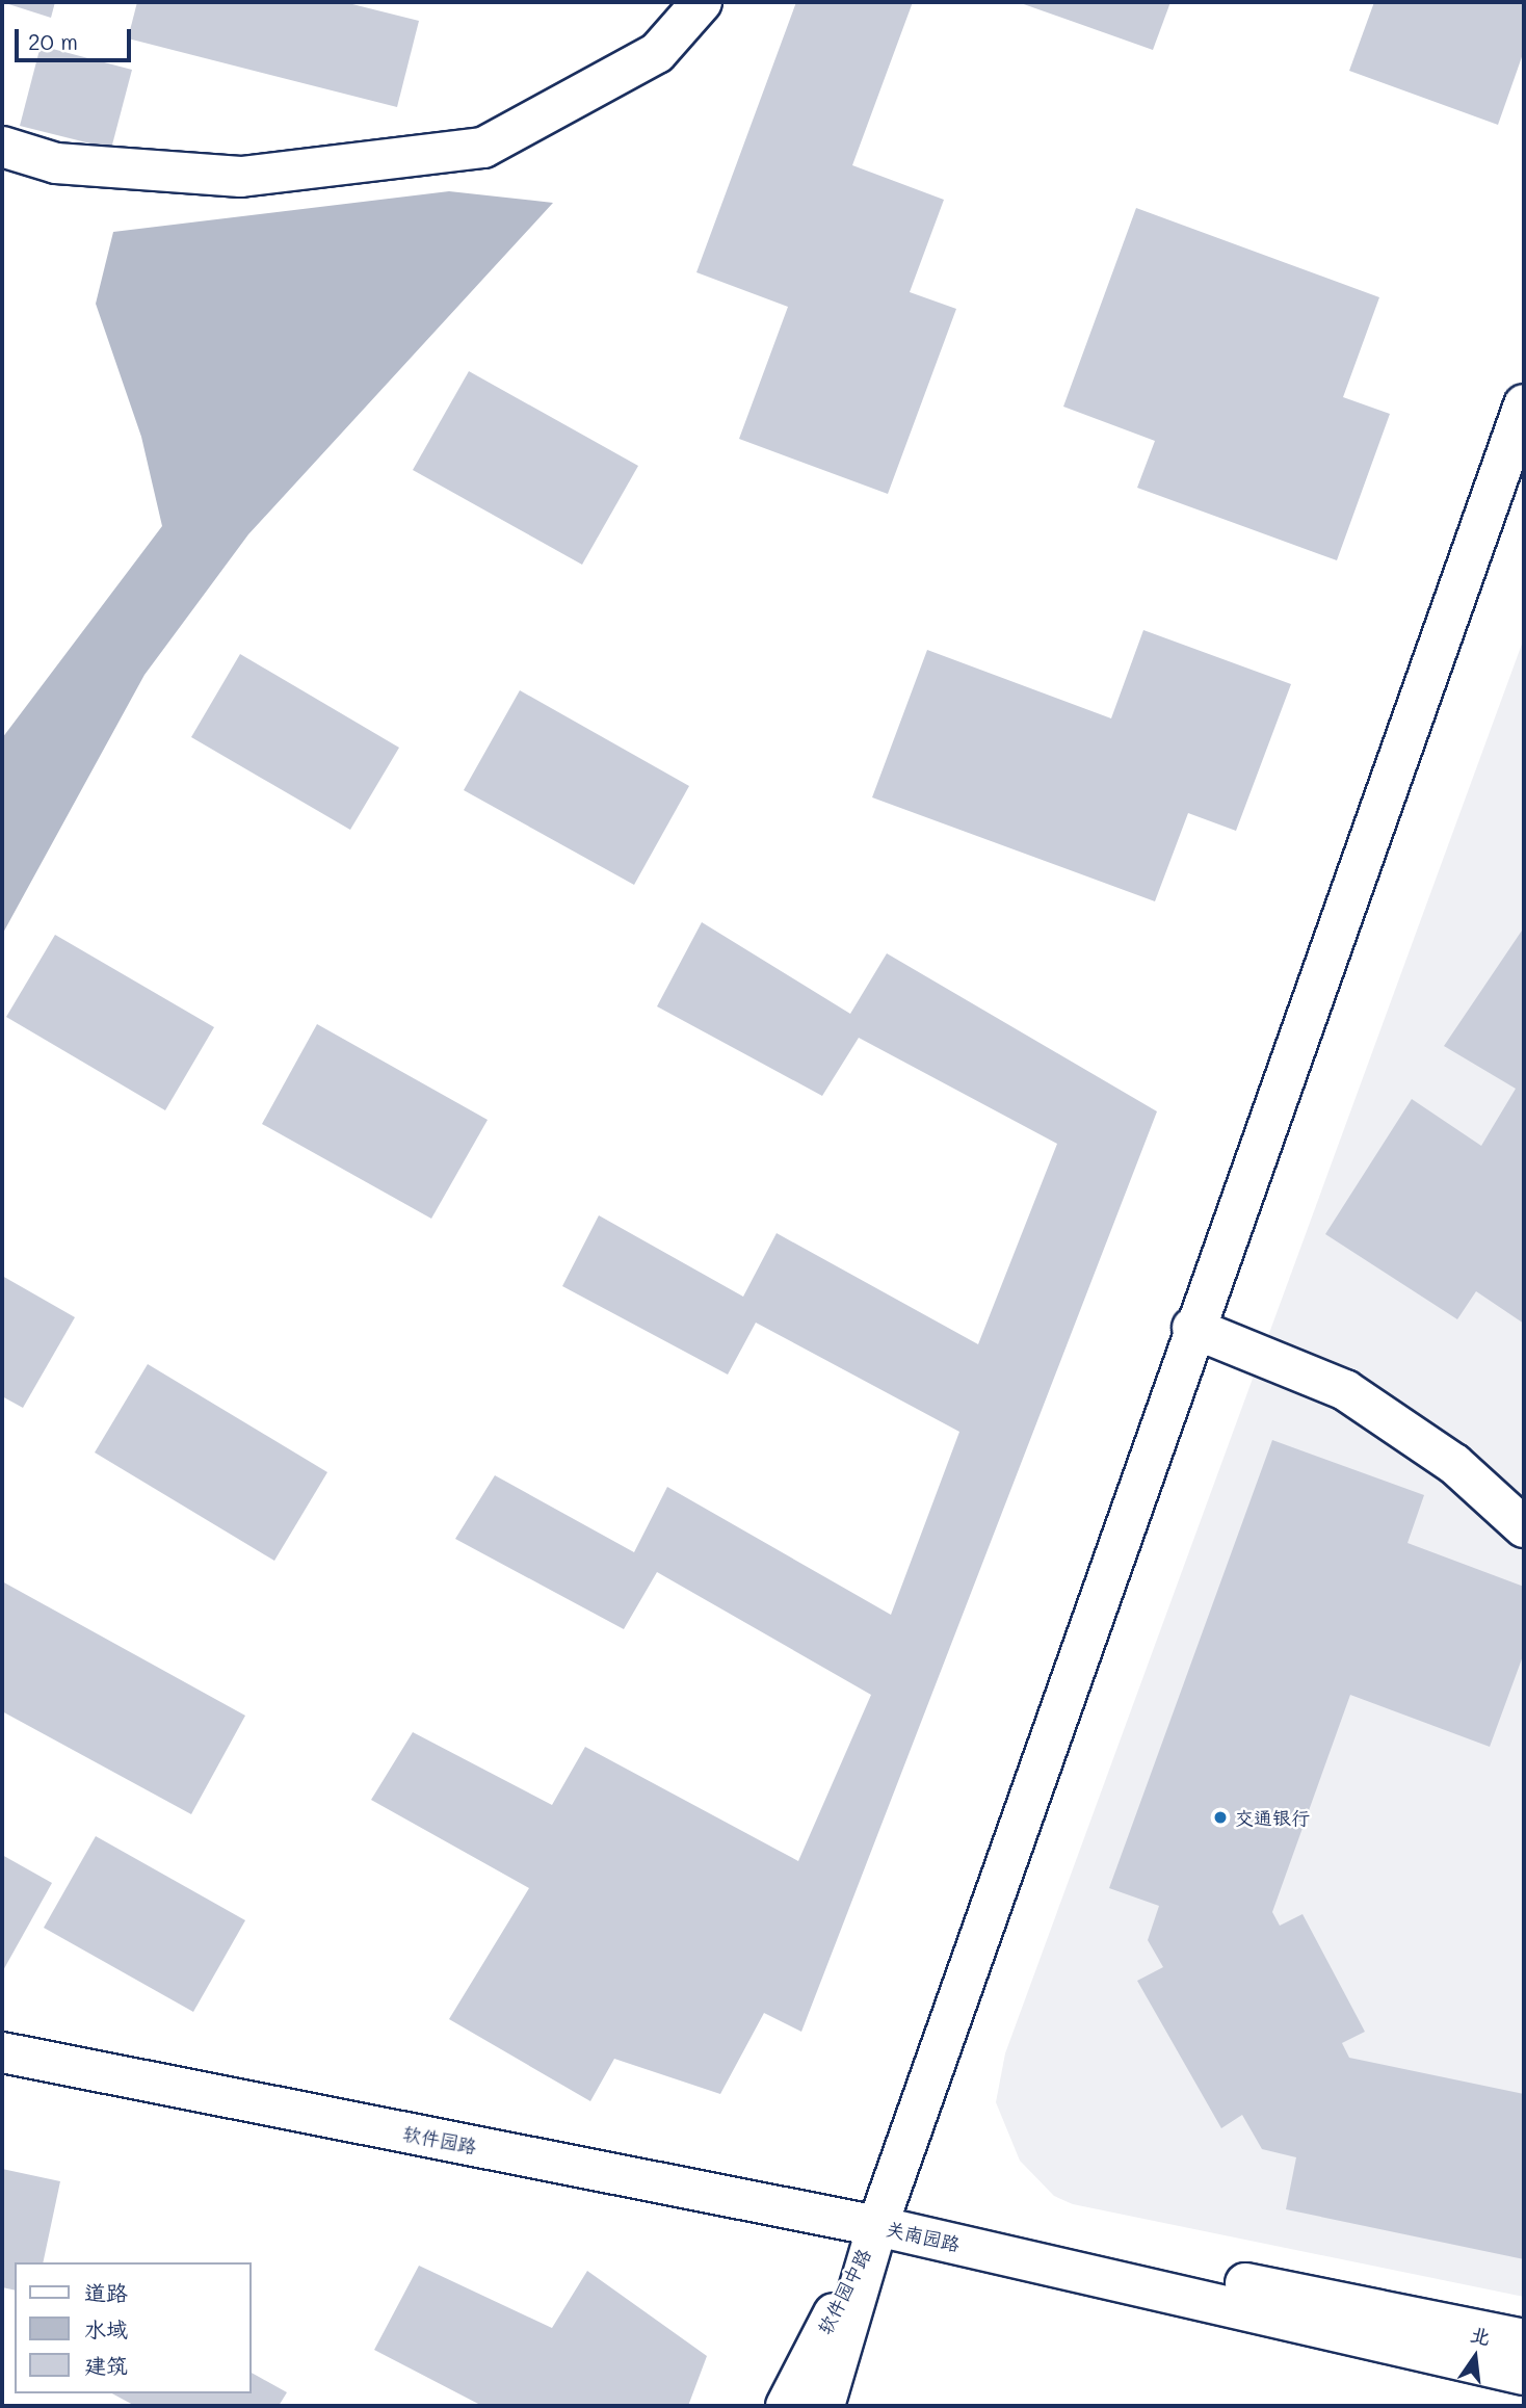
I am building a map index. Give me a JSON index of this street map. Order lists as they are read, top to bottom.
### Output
{
  "streets": {
    "main road": ["软件园路", "关南园路", "软件园中路"]
  },
  "crossings": [
    ["软件园路", "关南园路"],
    ["软件园路", "软件园中路"],
    ["关南园路", "软件园中路"]
  ],
  "places": ["交通银行"],
  "legend": ["道路", "水域", "建筑"],
  "scale_bar": "20 m",
  "north": "top"
}
